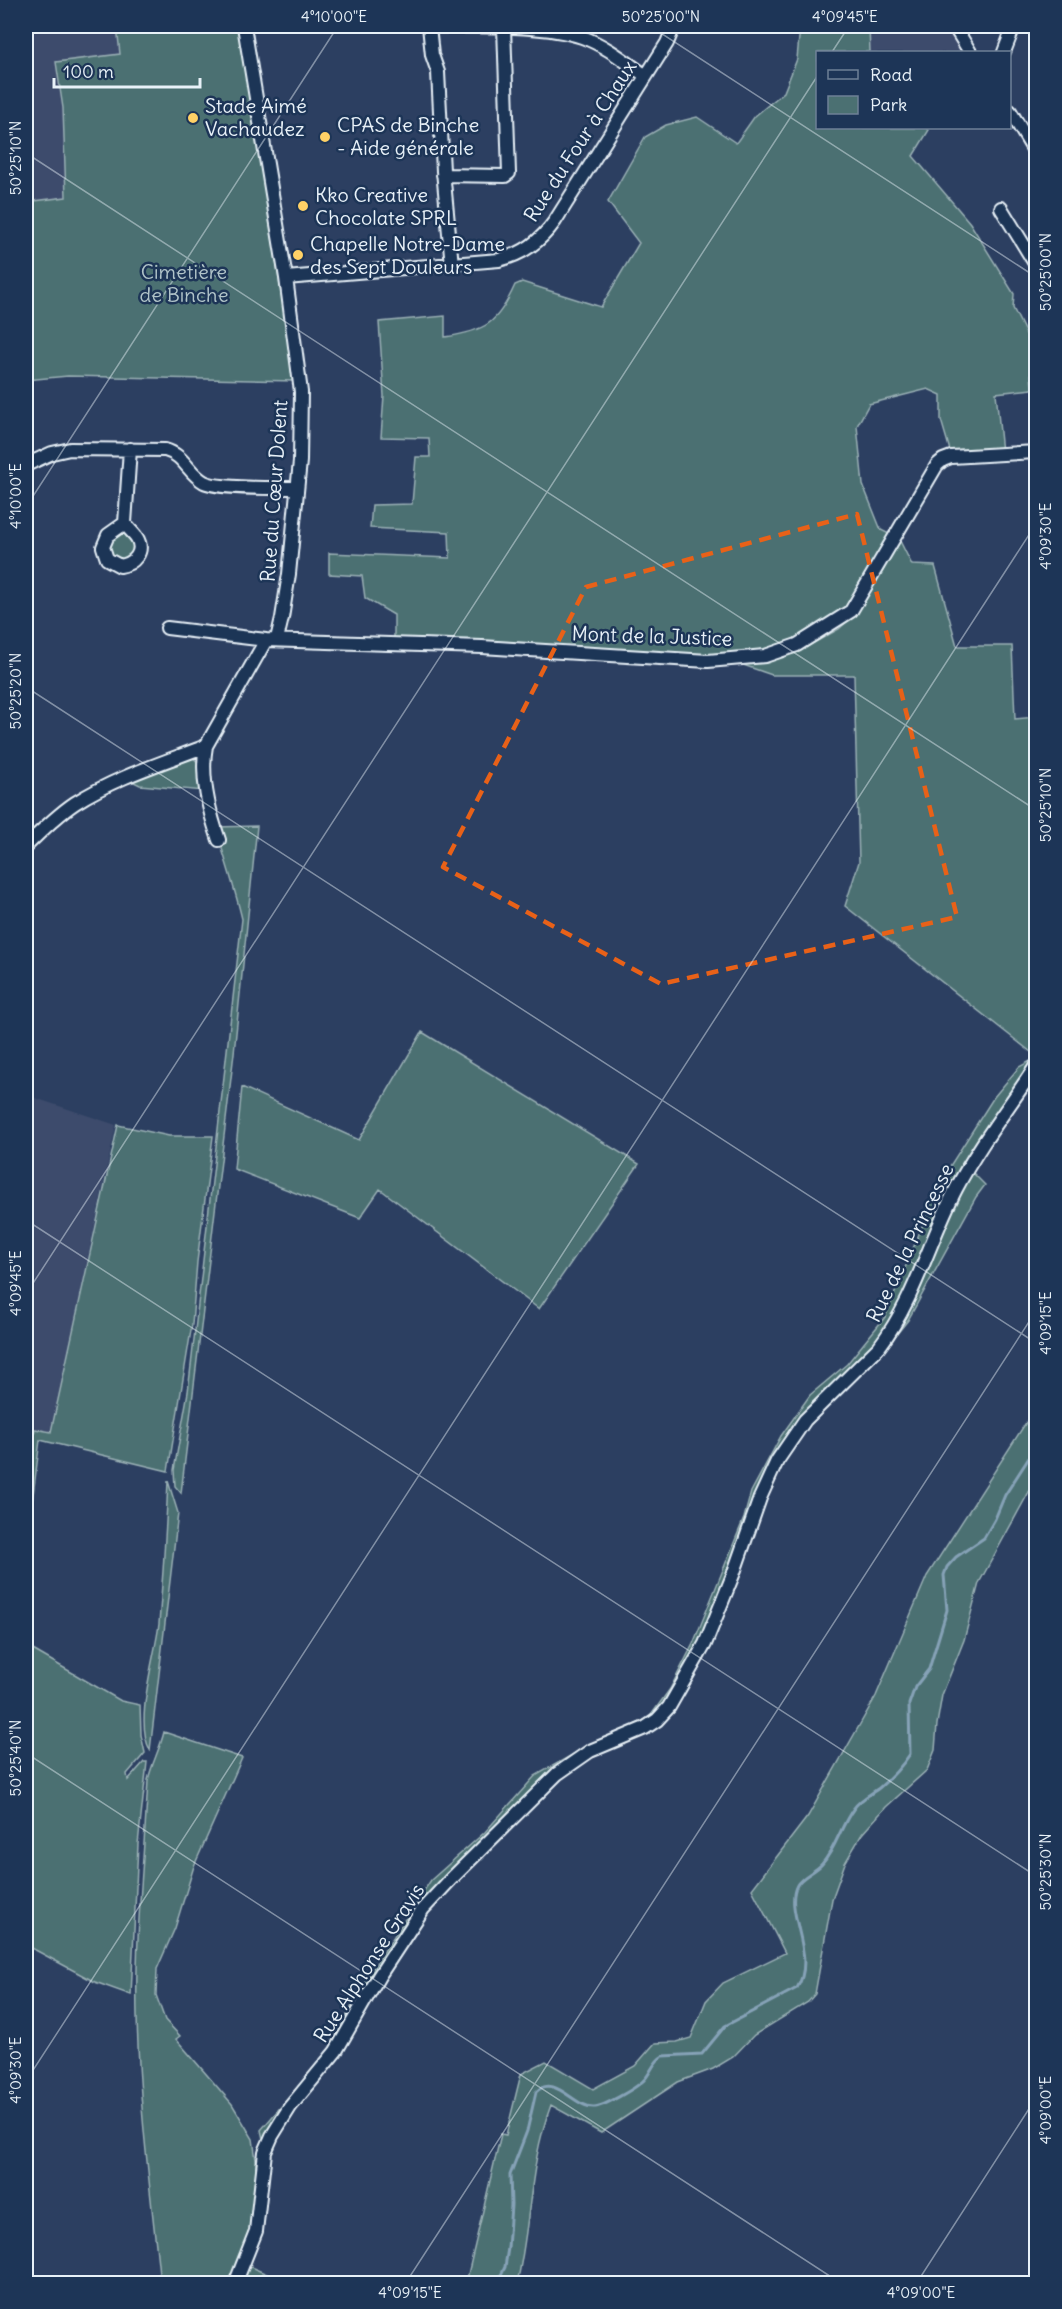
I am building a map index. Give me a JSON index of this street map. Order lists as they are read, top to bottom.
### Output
{
  "streets": {
    "street": [
      "Rue du Four à Chaux",
      "Rue du Cœur Dolent",
      "Mont de la Justice",
      "Rue de la Princesse",
      "Rue Alphonse Gravis"
    ]
  },
  "crossings": [
    ["Rue du Four à Chaux", "Rue du Cœur Dolent"],
    ["Rue du Cœur Dolent", "Mont de la Justice"],
    ["Rue de la Princesse", "Rue Alphonse Gravis"]
  ],
  "parks": ["Cimetière de Binche"],
  "places": [
    "Stade Aimé Vachaudez",
    "CPAS de Binche - Aide générale",
    "Kko Creative Chocolate SPRL",
    "Chapelle Notre-Dame des Sept Douleurs"
  ],
  "legend": ["Road", "Park"],
  "scale_bar": "100 m",
  "coordinates": [
    "4°10'00\"E",
    "50°25'00\"N",
    "4°09'45\"E",
    "50°25'10\"N",
    "4°09'30\"E",
    "50°25'20\"N",
    "4°09'15\"E",
    "50°25'40\"N",
    "50°25'30\"N",
    "4°09'00\"E"
  ]
}
